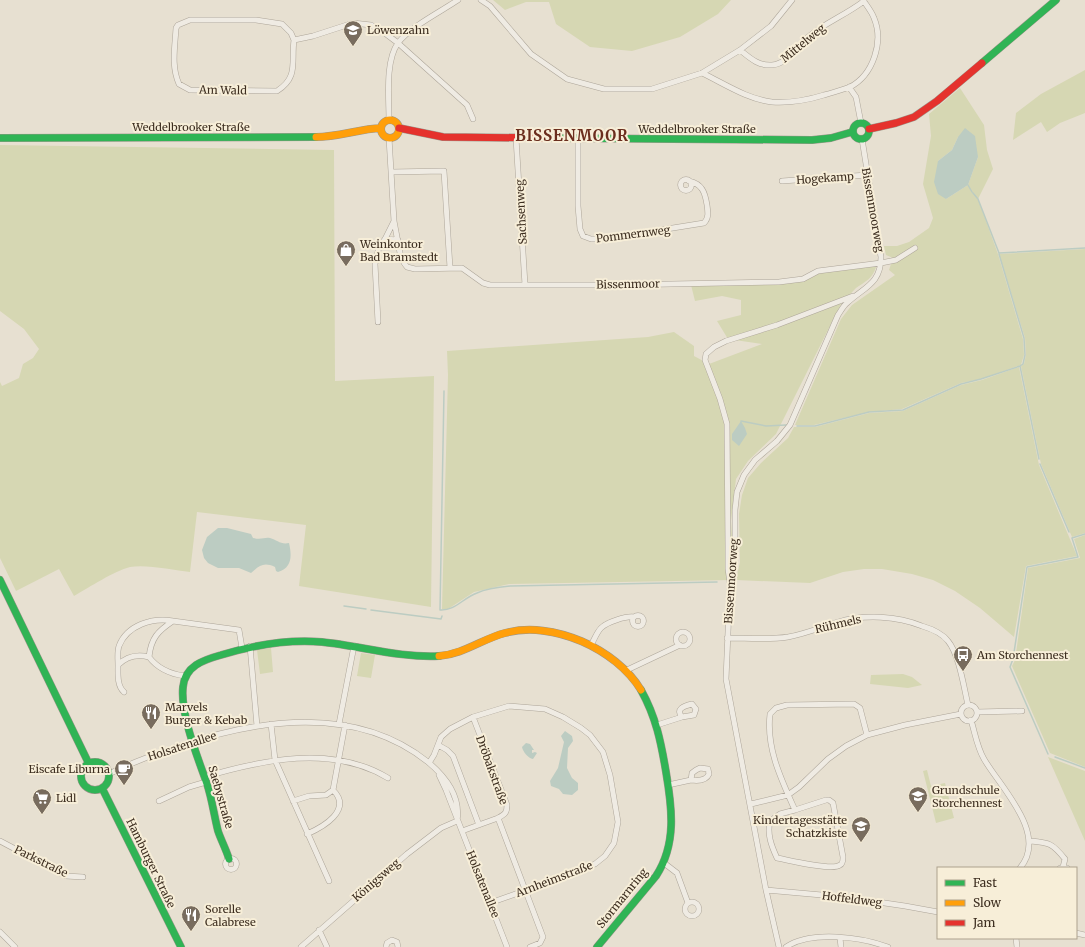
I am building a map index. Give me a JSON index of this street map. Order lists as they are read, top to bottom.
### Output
{
  "streets": {
    "street": [
      "Mittelweg",
      "Am Wald",
      "Weddelbrooker Straße",
      "Hogekamp",
      "Bissenmoorweg",
      "Sachsenweg",
      "Pommernweg",
      "Bissenmoor",
      "Rühmels",
      "Holsatenallee",
      "Dröbakstraße",
      "Saebystraße",
      "Parkstraße",
      "Hamburger Straße",
      "Arnheimstraße",
      "Königsweg",
      "Stormarnring",
      "Hoffeldweg"
    ]
  },
  "crossings": [
    ["Weddelbrooker Straße", "Bissenmoorweg"],
    ["Weddelbrooker Straße", "Sachsenweg"],
    ["Weddelbrooker Straße", "Pommernweg"],
    ["Weddelbrooker Straße", "Bissenmoor"],
    ["Hogekamp", "Bissenmoorweg"],
    ["Bissenmoorweg", "Bissenmoor"],
    ["Bissenmoorweg", "Rühmels"],
    ["Bissenmoorweg", "Hoffeldweg"],
    ["Sachsenweg", "Bissenmoor"],
    ["Holsatenallee", "Saebystraße"],
    ["Holsatenallee", "Hamburger Straße"],
    ["Holsatenallee", "Arnheimstraße"],
    ["Holsatenallee", "Königsweg"],
    ["Dröbakstraße", "Arnheimstraße"]
  ],
  "districts": ["BISSENMOOR"],
  "places": {
    "school or university": ["Löwenzahn", "Grundschule Storchennest", "Kindertagesstätte Schatzkiste"],
    "shop": ["Weinkontor Bad Bramstedt"],
    "bus stop": ["Am Storchennest"],
    "restaurant": ["Marvels Burger & Kebab", "Sorelle Calabrese"],
    "cafe": ["Eiscafe Liburna"],
    "supermarket": ["Lidl"]
  },
  "legend": ["Fast", "Slow", "Jam"]
}
